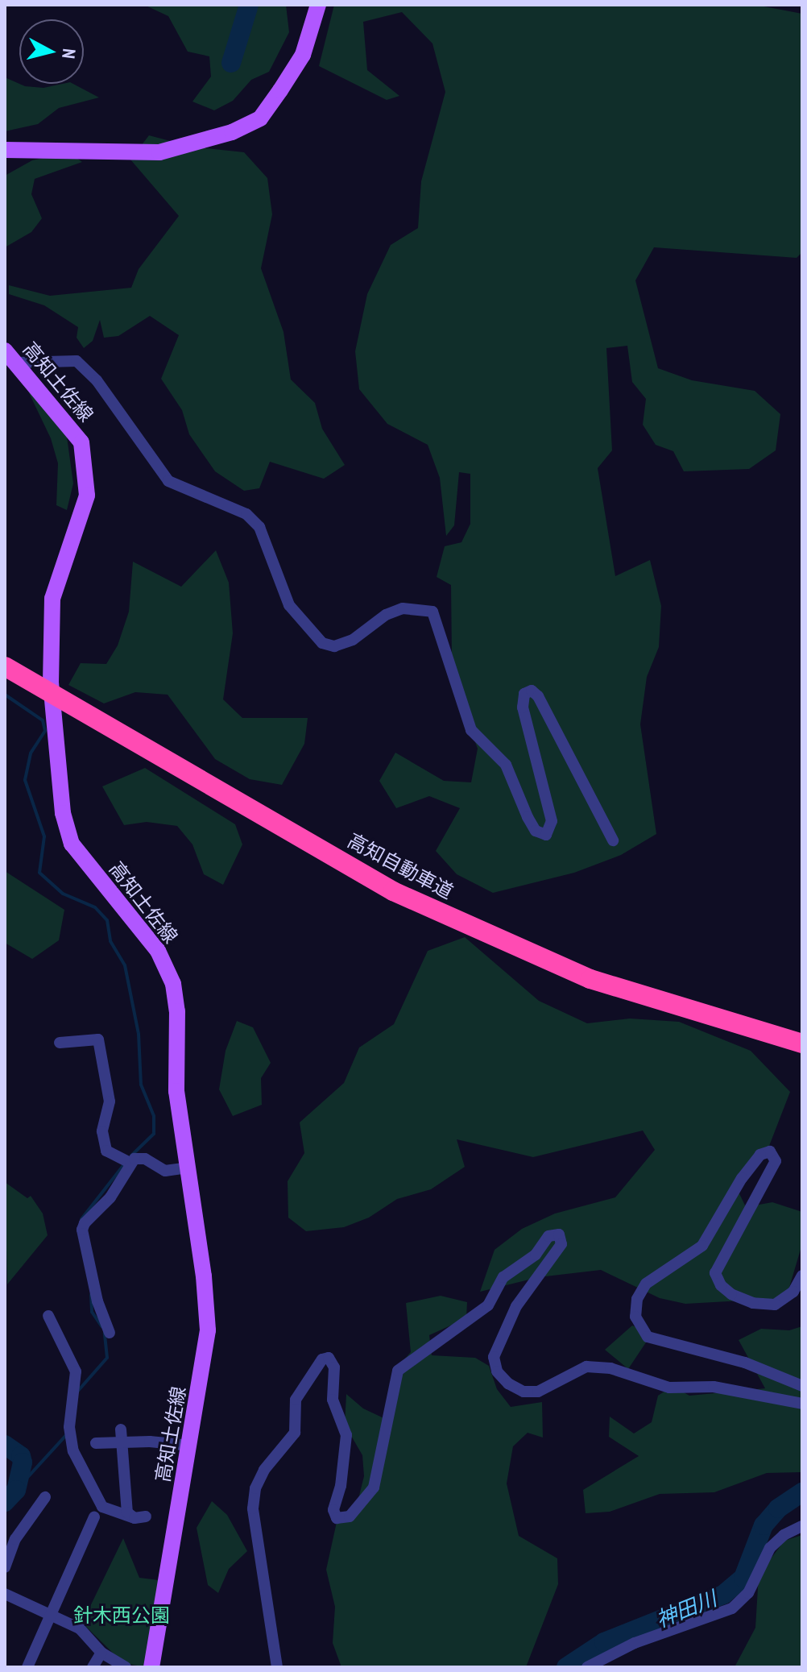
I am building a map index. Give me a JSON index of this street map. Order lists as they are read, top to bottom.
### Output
{
  "streets": {
    "highway": ["高知自動車道"],
    "main road": ["高知土佐線"]
  },
  "water": ["神田川"],
  "parks": ["針木西公園"],
  "north": "right"
}
